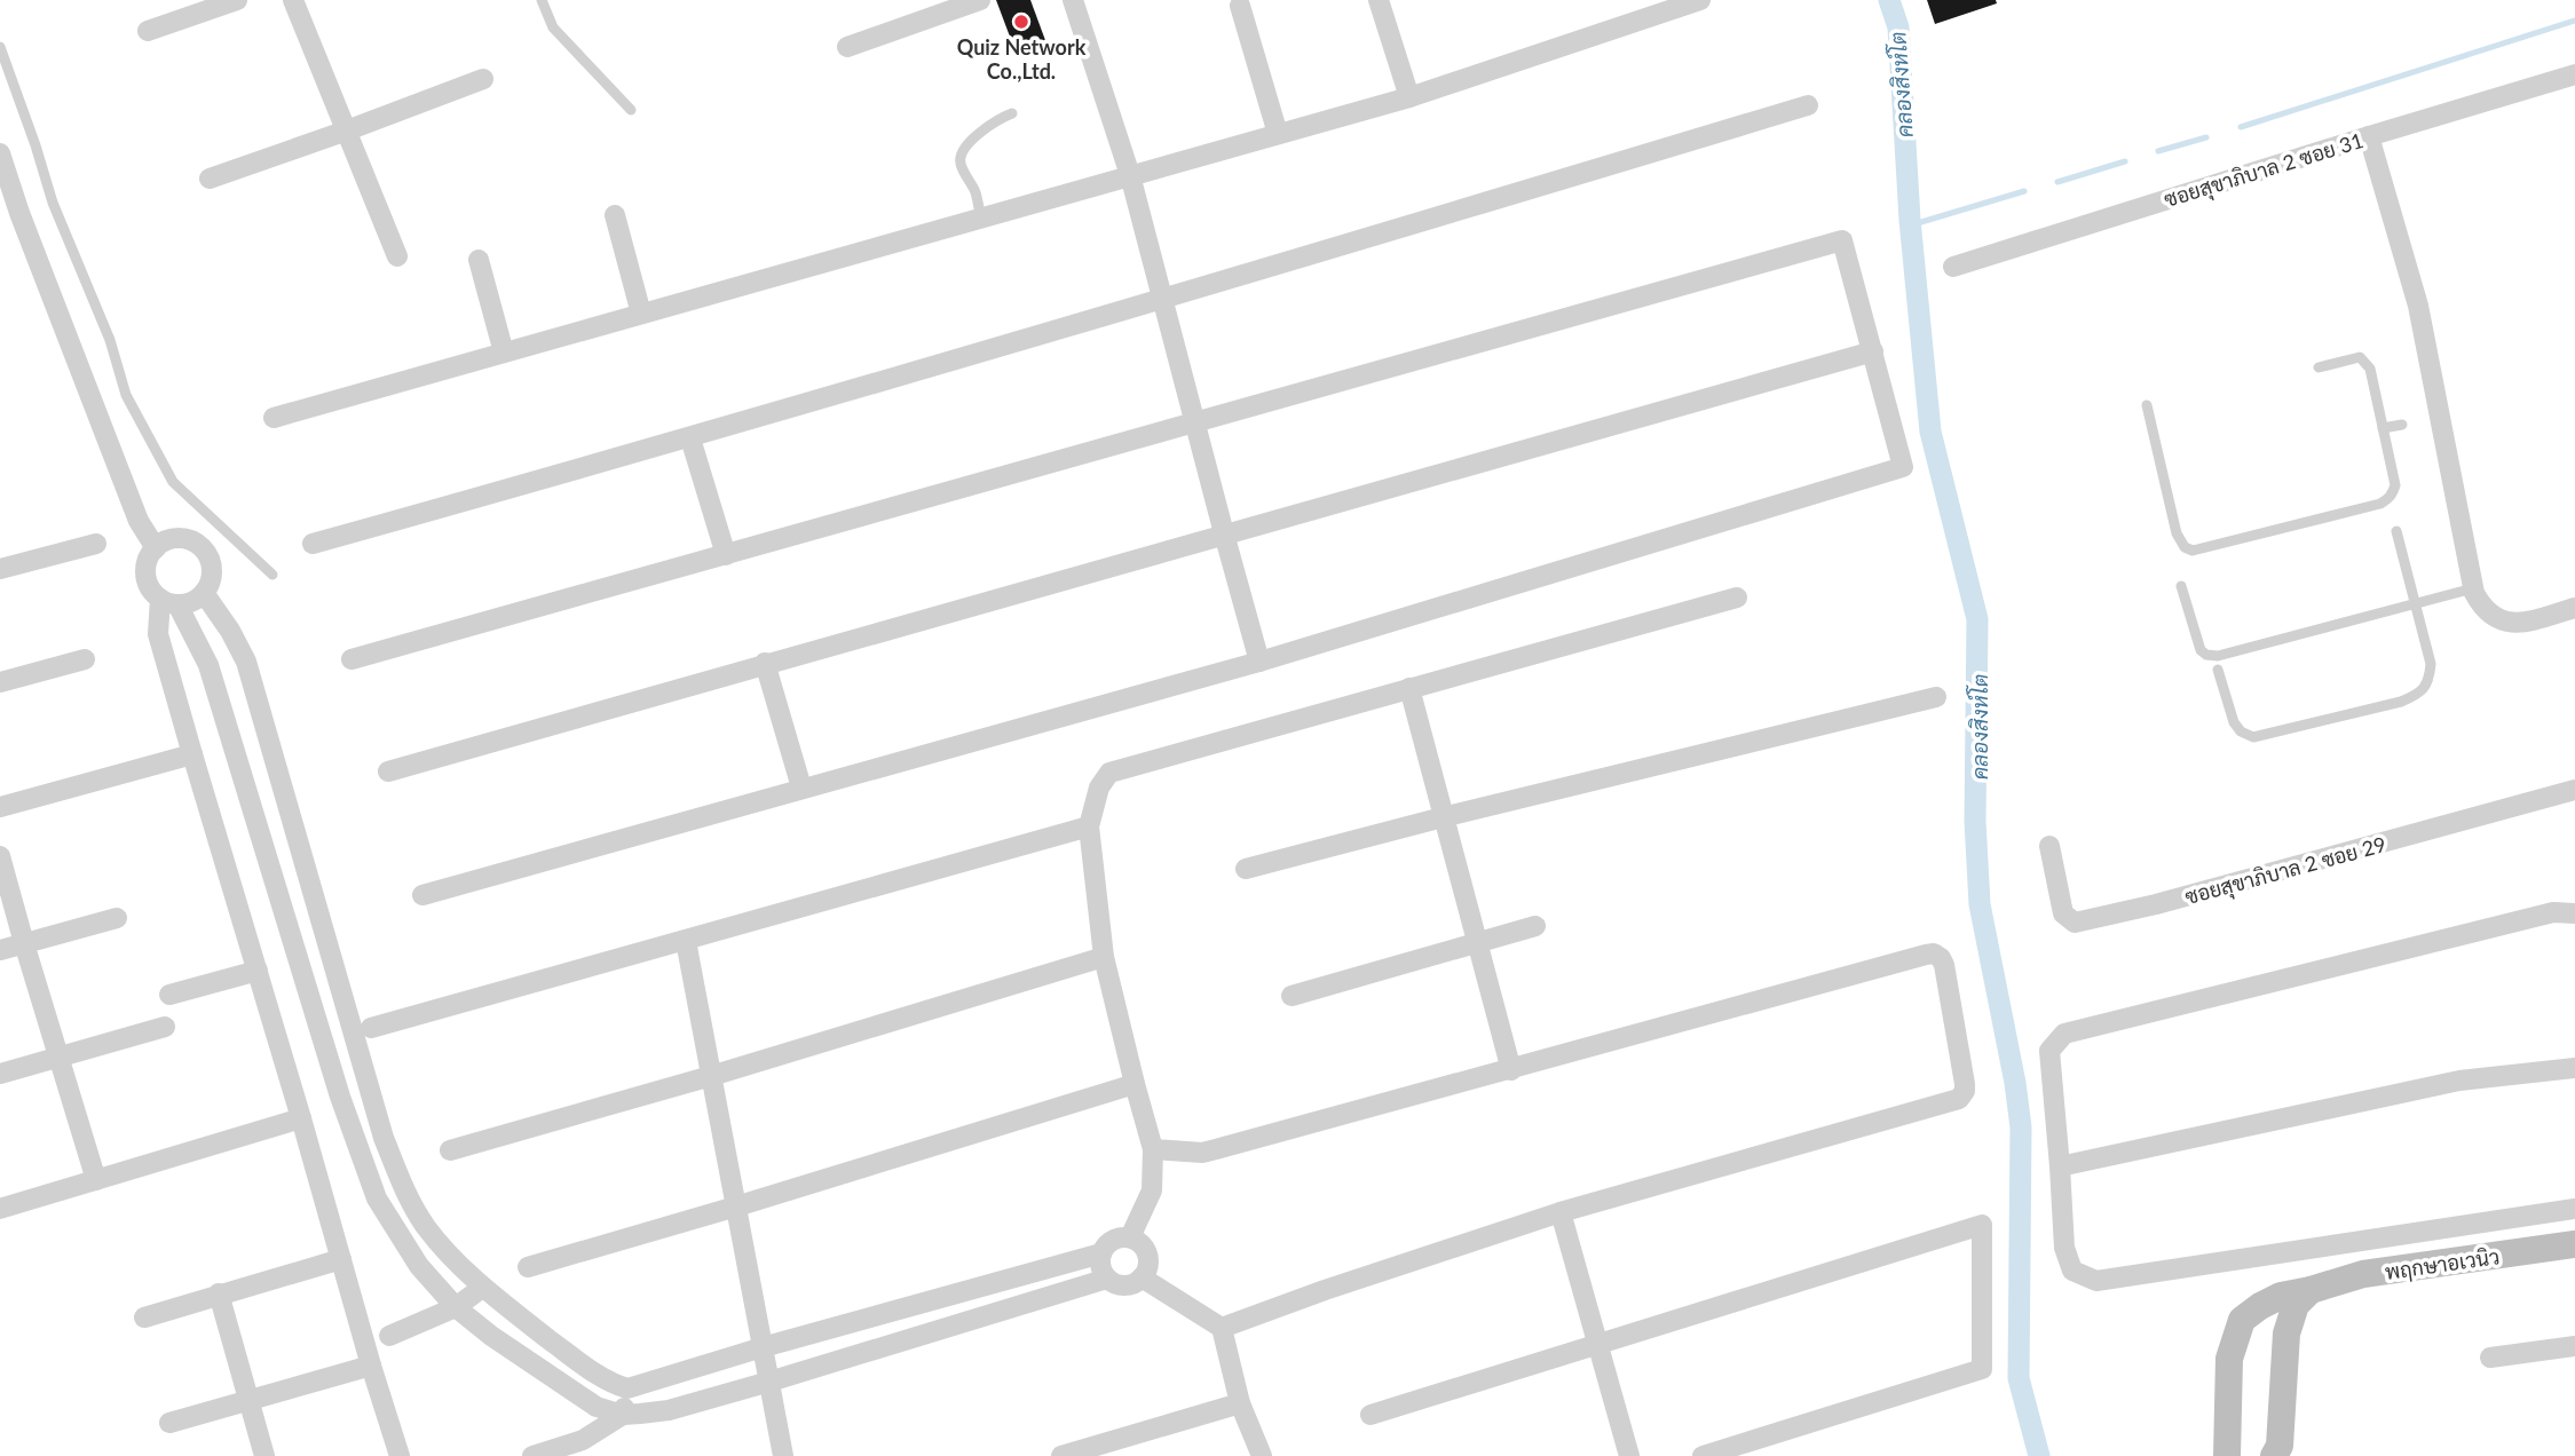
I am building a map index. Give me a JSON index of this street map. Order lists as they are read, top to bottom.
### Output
{
  "streets": {
    "street": ["ซอยสุขาภิบาล 2 ซอย 31", "ซอยสุขาภิบาล 2 ซอย 29", "พฤกษาอเวนิว"]
  },
  "water": ["คลองสิงห์โต"],
  "places": ["Quiz Network Co.,Ltd."]
}
